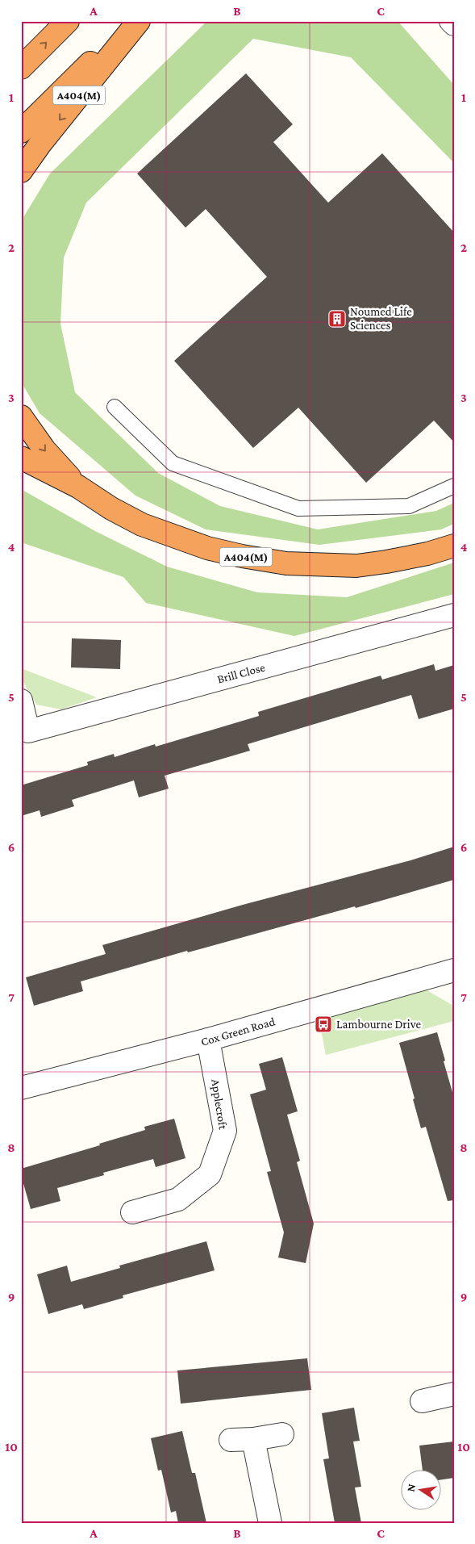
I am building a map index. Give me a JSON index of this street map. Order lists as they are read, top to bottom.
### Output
{
  "streets": {
    "highway": ["A404(M)"],
    "street": ["Brill Close", "Cox Green Road", "Applecroft"]
  },
  "crossings": [
    ["Cox Green Road", "Applecroft"]
  ],
  "places": {
    "building": ["Noumed Life Sciences"],
    "bus stop": ["Lambourne Drive"]
  },
  "north": "left",
  "grid": {
    "columns": ["A", "B", "C"],
    "rows": [
      "1",
      "2",
      "3",
      "4",
      "5",
      "6",
      "7",
      "8",
      "9",
      "10"
    ]
  }
}
